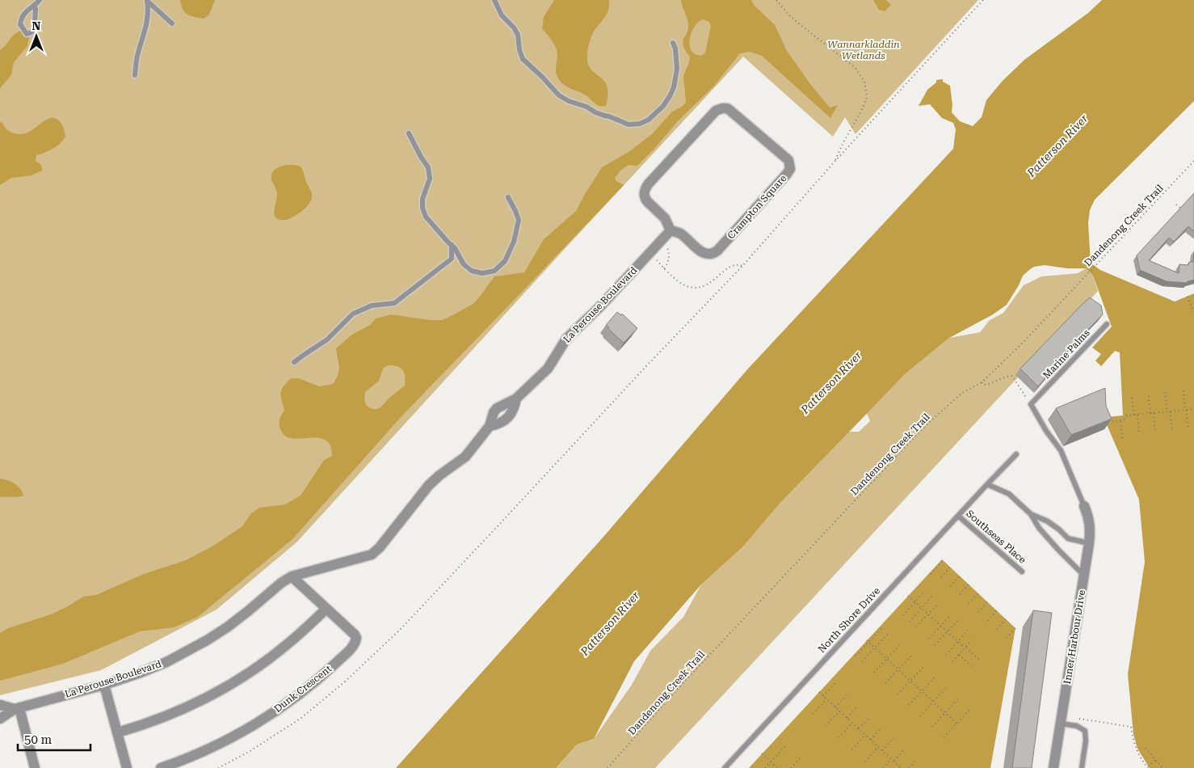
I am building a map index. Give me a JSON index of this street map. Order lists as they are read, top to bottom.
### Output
{
  "streets": {
    "street": [
      "Crampton Square",
      "La Perouse Boulevard",
      "Inner Harbour Drive",
      "Dunk Crescent"
    ],
    "lane": ["Marine Palms", "Southseas Place", "North Shore Drive"],
    "path": ["Dandenong Creek Trail"]
  },
  "crossings": [
    ["Crampton Square", "La Perouse Boulevard"],
    ["La Perouse Boulevard", "Dunk Crescent"],
    ["Southseas Place", "North Shore Drive"]
  ],
  "water": ["Patterson River"],
  "parks": ["Wannarkladdin Wetlands"],
  "scale_bar": "50 m",
  "north": "top"
}
